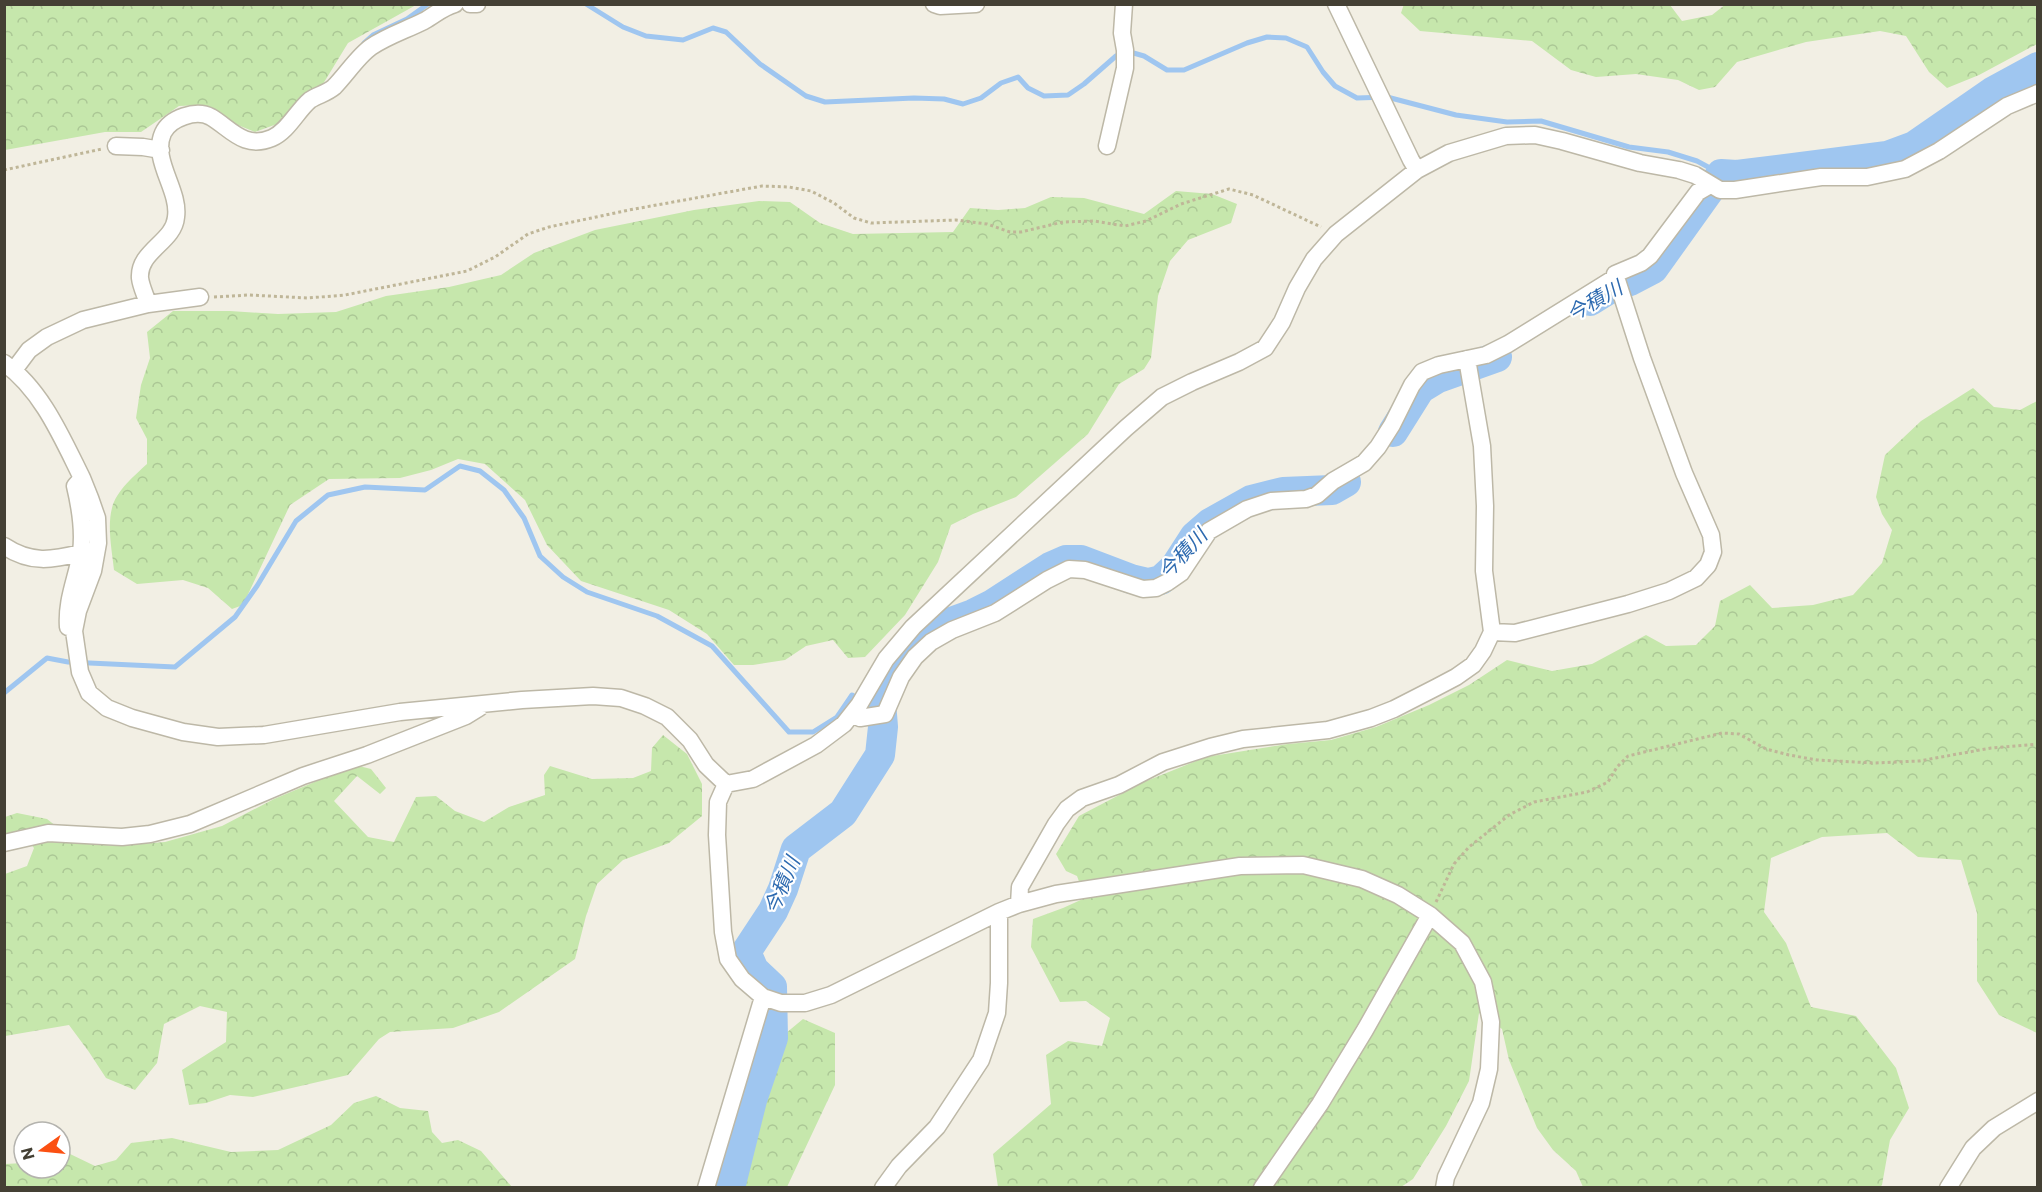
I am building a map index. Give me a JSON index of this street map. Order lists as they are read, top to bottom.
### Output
{
  "water": ["今積川"],
  "north": "left"
}
